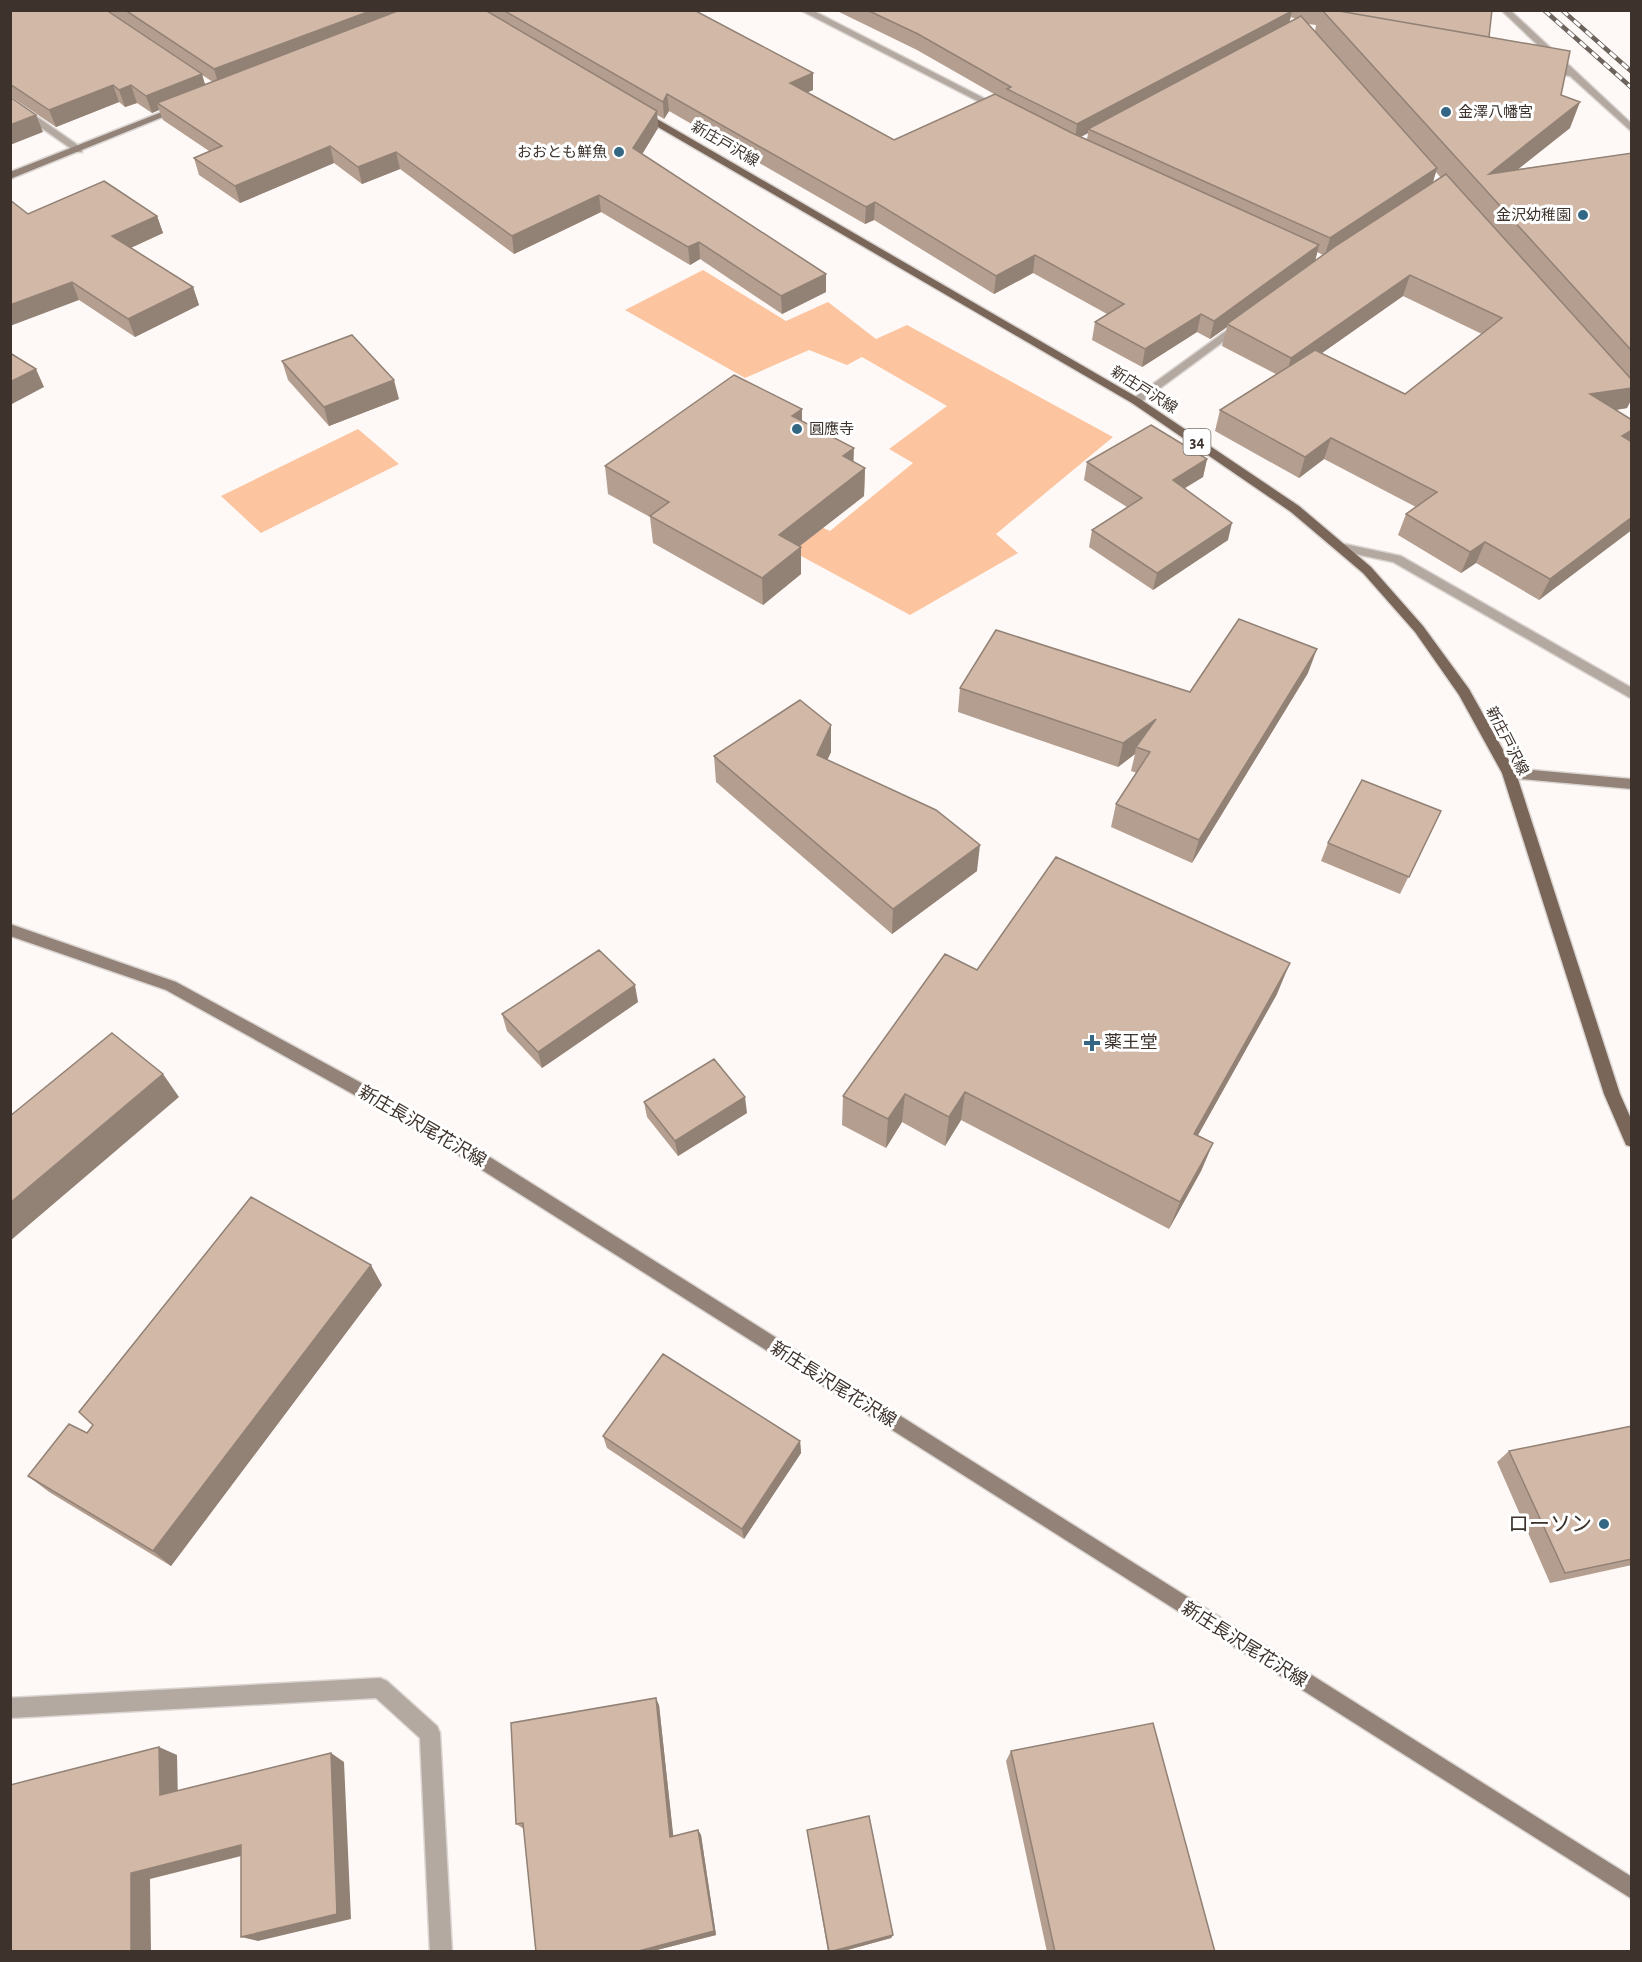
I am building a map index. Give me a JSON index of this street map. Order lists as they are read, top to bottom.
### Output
{
  "streets": {
    "main road": ["新庄戸沢線", "34", "新庄長沢尾花沢線"]
  },
  "places": {
    "other": [
      "金澤八幡宮",
      "おおとも鮮魚",
      "金沢幼稚園",
      "圓應寺",
      "ローソン"
    ],
    "health": ["薬王堂"]
  }
}
